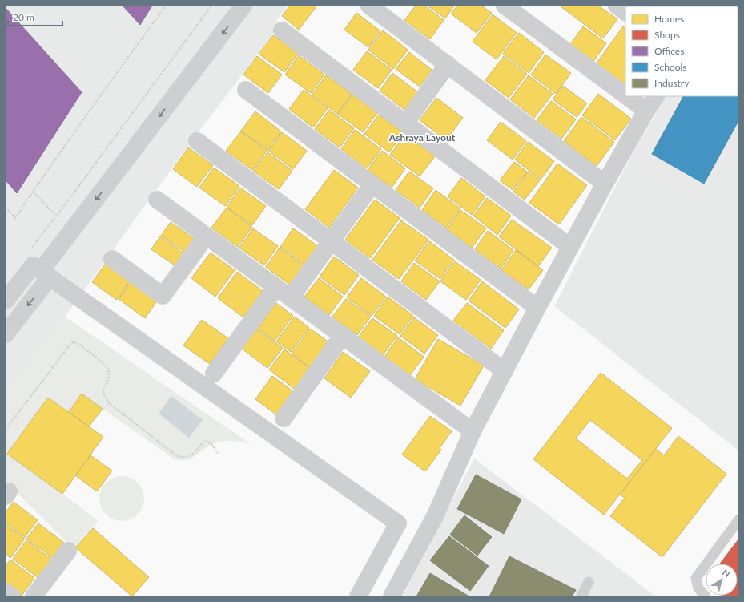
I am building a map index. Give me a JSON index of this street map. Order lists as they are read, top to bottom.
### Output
{
  "districts": ["Ashraya Layout"],
  "legend": [
    "Homes",
    "Shops",
    "Offices",
    "Schools",
    "Industry"
  ],
  "scale_bar": "20 m",
  "north": "top right"
}
